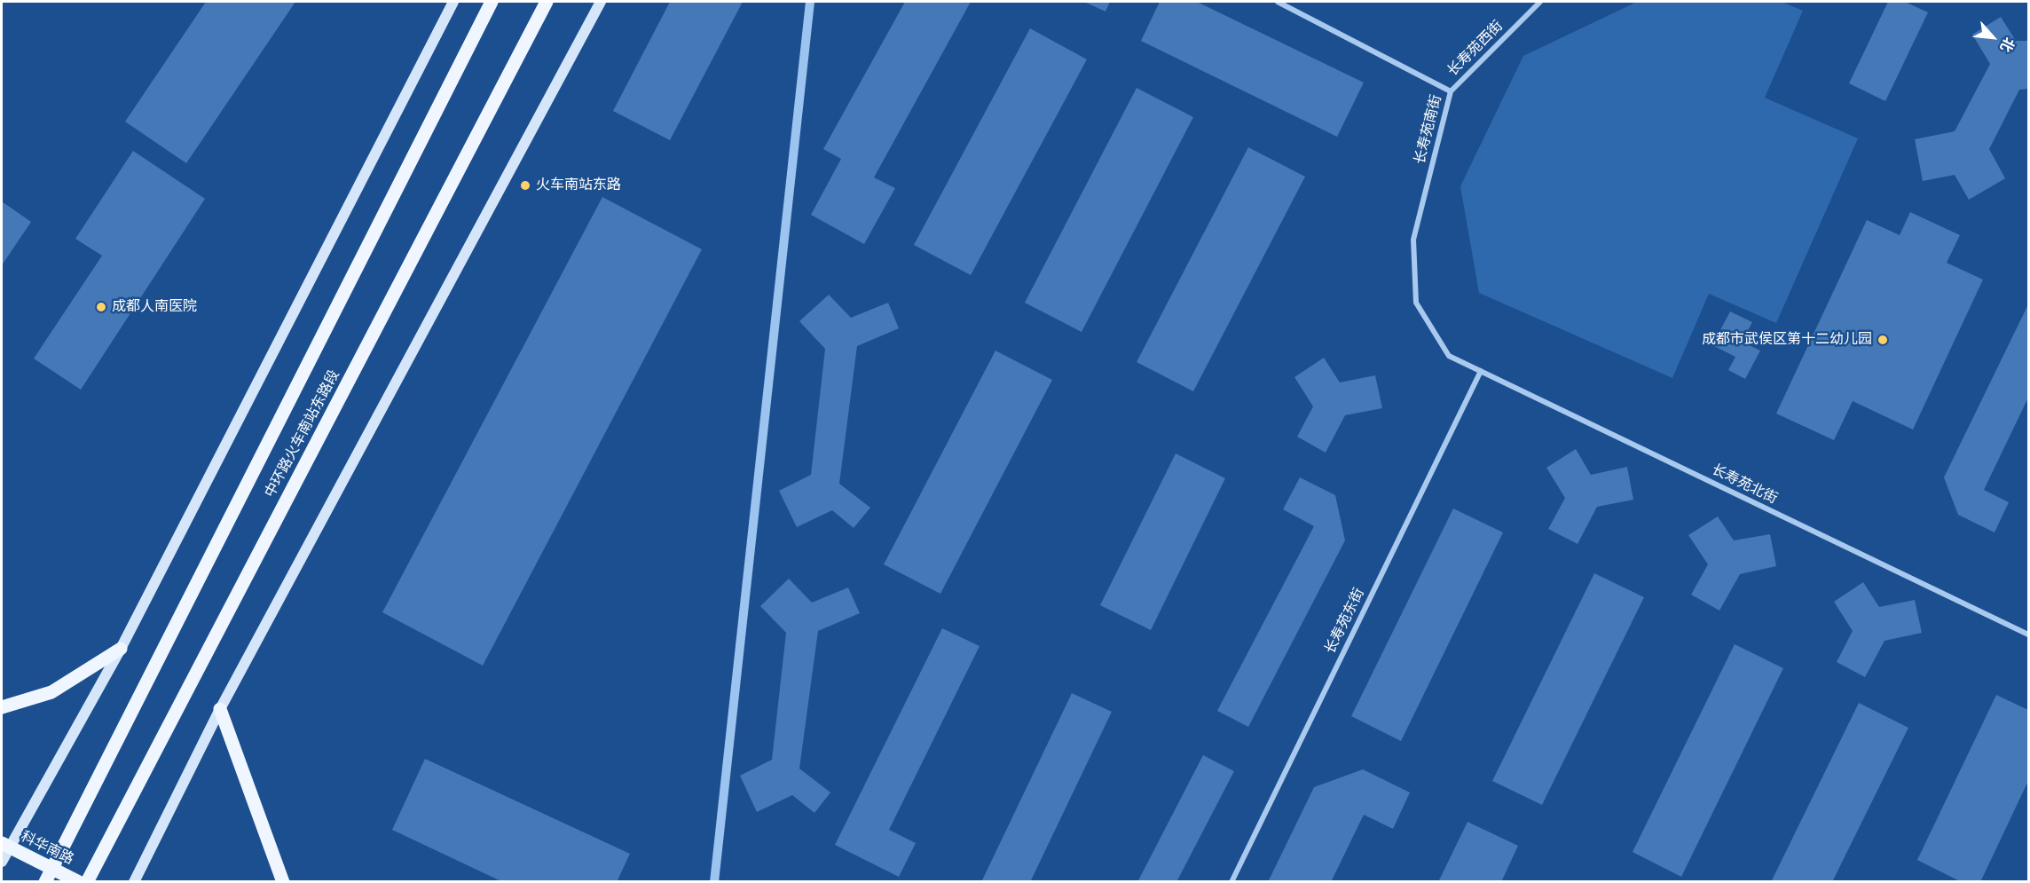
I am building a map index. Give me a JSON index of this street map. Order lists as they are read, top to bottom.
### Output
{
  "streets": {
    "main road": ["中环路火车南站东路段", "科华南路"],
    "street": [
      "长寿苑西街",
      "长寿苑南街",
      "长寿苑北街",
      "长寿苑东街"
    ]
  },
  "crossings": [
    ["长寿苑西街", "长寿苑南街"],
    ["长寿苑南街", "长寿苑北街"],
    ["长寿苑北街", "长寿苑东街"]
  ],
  "places": ["火车南站东路", "成都人南医院", "成都市武侯区第十二幼儿园"],
  "north": "bottom right"
}
